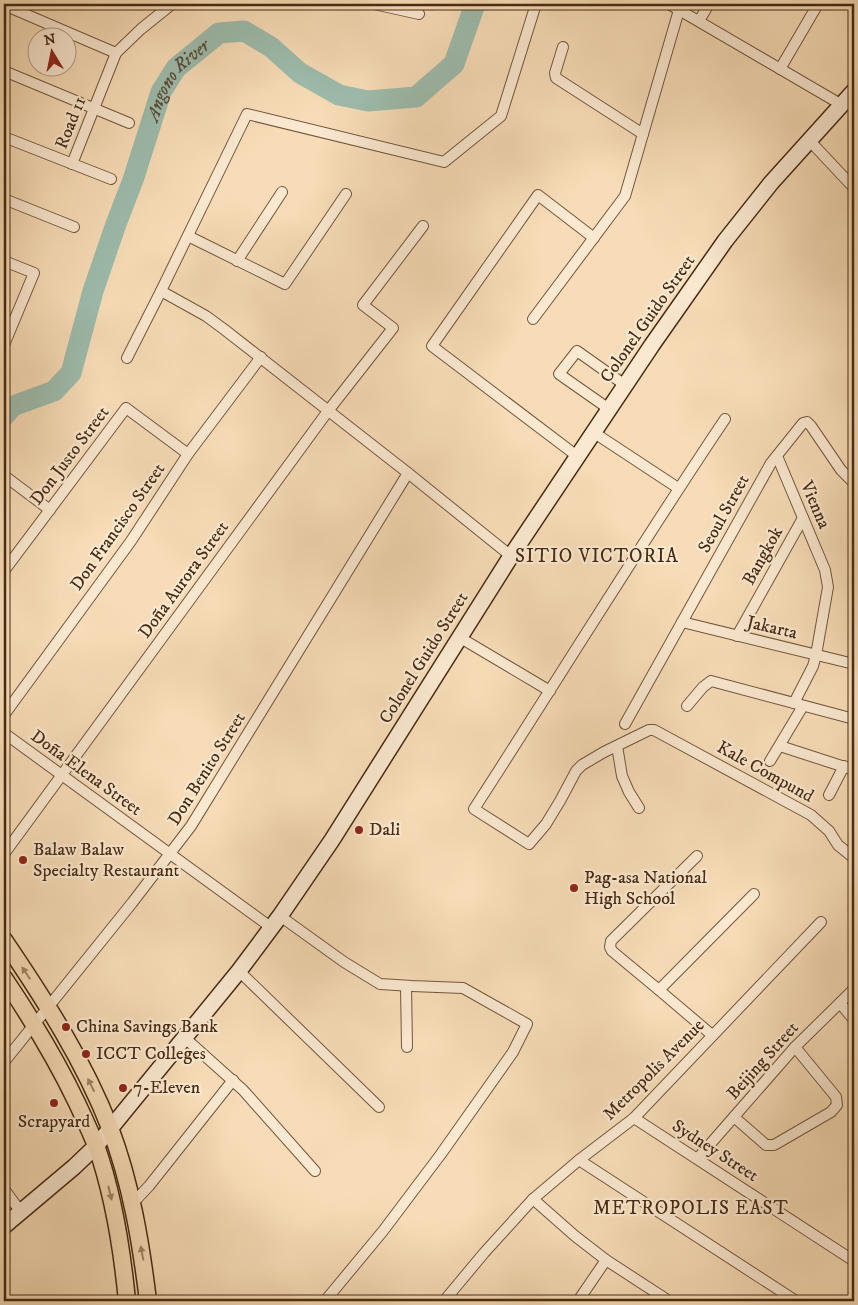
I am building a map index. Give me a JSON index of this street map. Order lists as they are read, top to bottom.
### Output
{
  "streets": {
    "street": [
      "Road 11",
      "Colonel Guido Street",
      "Don Justo Street",
      "Vienna",
      "Seoul Street",
      "Don Francisco Street",
      "Bangkok",
      "Doña Aurora Street",
      "Jakarta",
      "Don Benito Street",
      "Kale Compund",
      "Doña Elena Street",
      "Beijing Street",
      "Metropolis Avenue",
      "Sydney Street"
    ]
  },
  "crossings": [
    ["Colonel Guido Street", "Doña Elena Street"],
    ["Don Justo Street", "Don Francisco Street"],
    ["Vienna", "Seoul Street"],
    ["Vienna", "Bangkok"],
    ["Vienna", "Jakarta"],
    ["Seoul Street", "Jakarta"],
    ["Bangkok", "Jakarta"],
    ["Doña Aurora Street", "Doña Elena Street"],
    ["Don Benito Street", "Doña Elena Street"],
    ["Beijing Street", "Sydney Street"],
    ["Metropolis Avenue", "Sydney Street"]
  ],
  "districts": ["SITIO VICTORIA", "METROPOLIS EAST"],
  "water": ["Angono River"],
  "places": [
    "Dali",
    "Balaw Balaw Specialty Restaurant",
    "Pag-asa National High School",
    "China Savings Bank",
    "ICCT Colleges",
    "7-Eleven",
    "Scrapyard"
  ],
  "north": "top"
}
